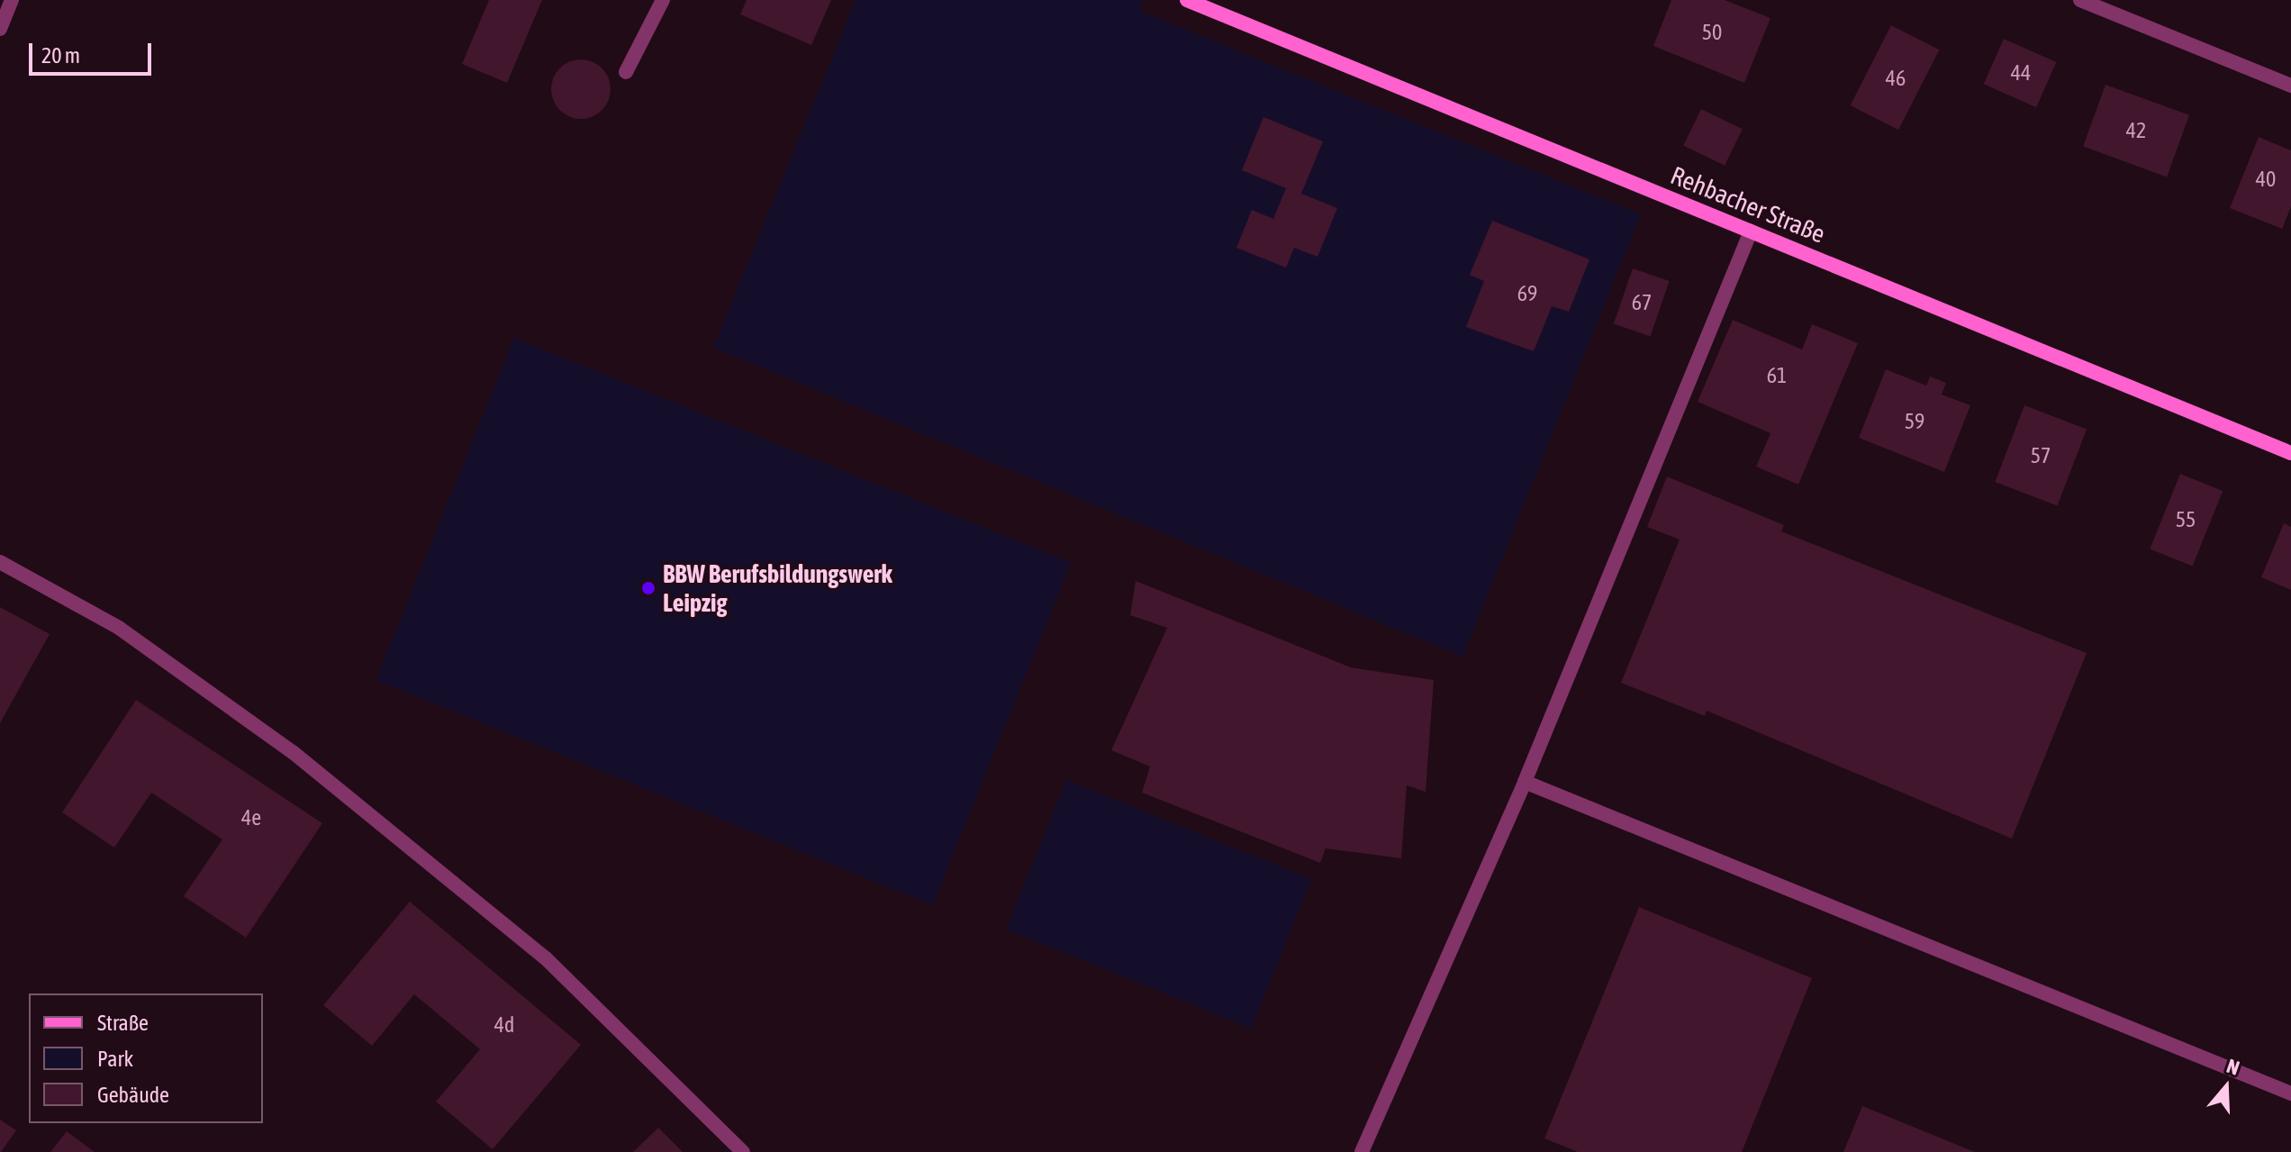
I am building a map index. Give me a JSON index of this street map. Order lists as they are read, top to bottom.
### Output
{
  "streets": {
    "street": ["Rehbacher Straße"]
  },
  "places": ["BBW Berufsbildungswerk Leipzig"],
  "house_numbers": [
    "50",
    "44",
    "46",
    "42",
    "40",
    "69",
    "67",
    "61",
    "59",
    "57",
    "55",
    "4e",
    "4d"
  ],
  "legend": ["Straße", "Park", "Gebäude"],
  "scale_bar": "20 m",
  "north": "top"
}
